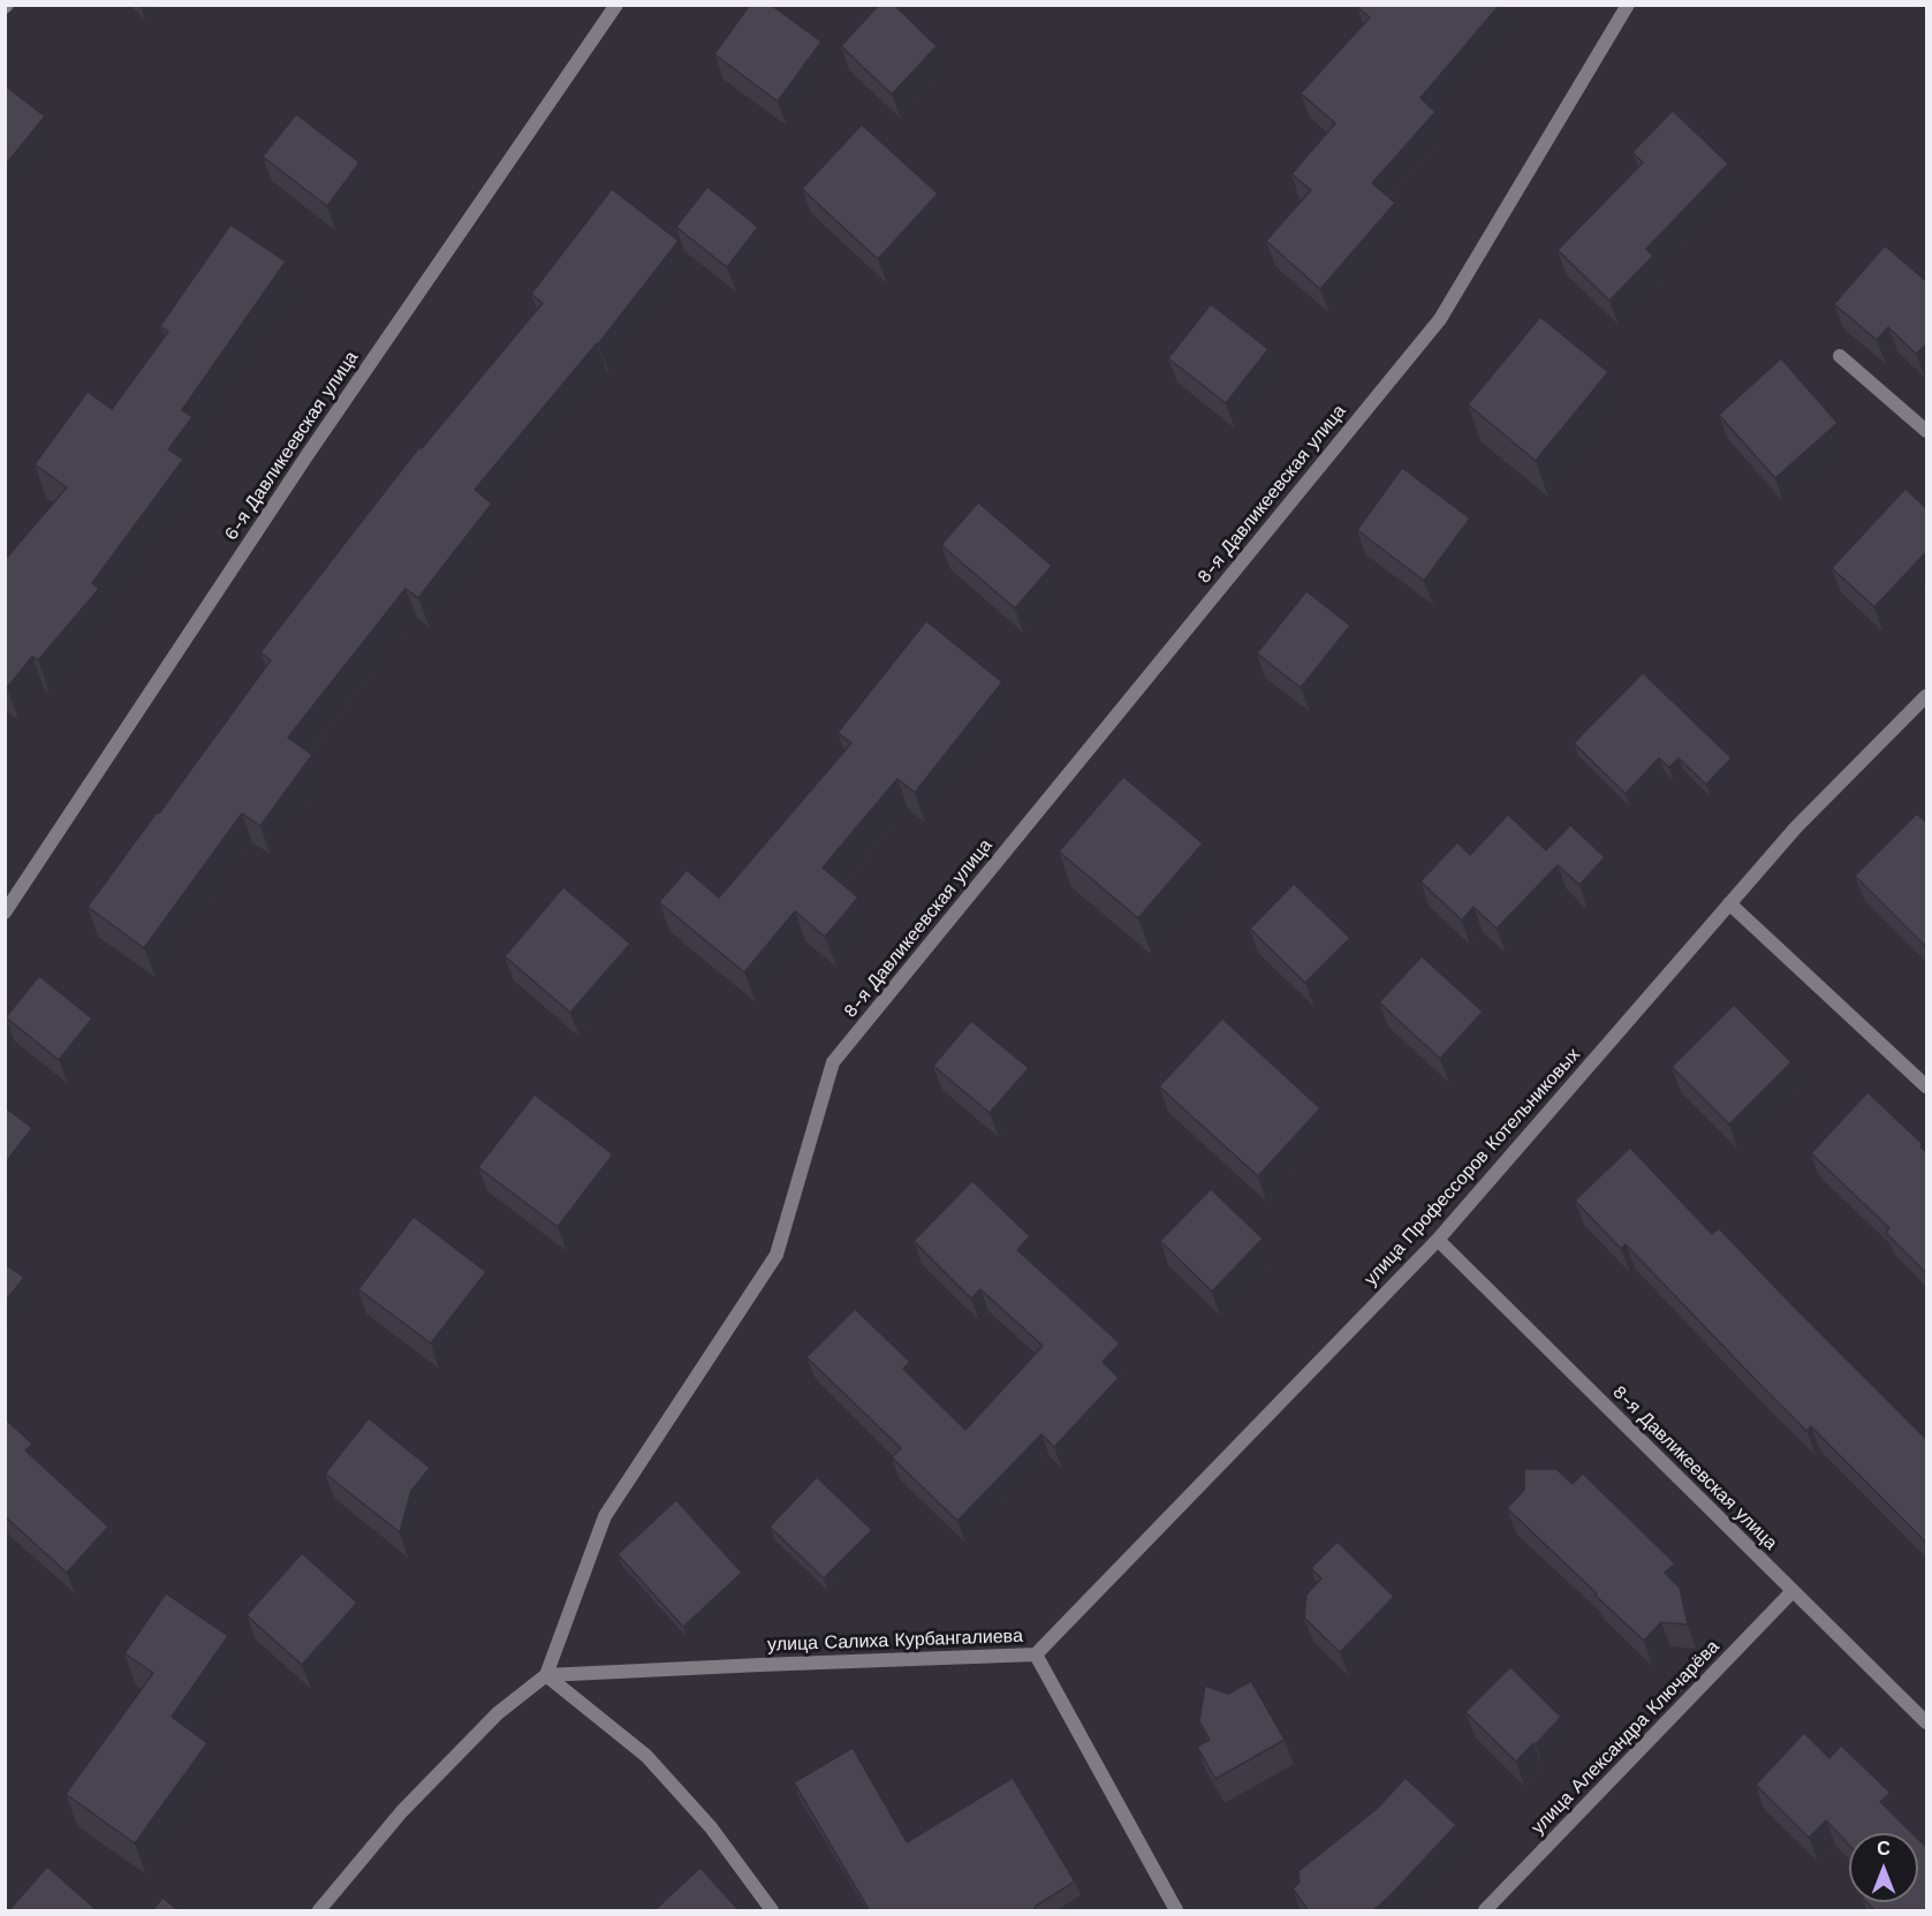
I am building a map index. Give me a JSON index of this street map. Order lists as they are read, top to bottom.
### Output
{
  "streets": {
    "street": [
      "6-я Давликеевская улица",
      "8-я Давликеевская улица",
      "улица Профессоров Котельниковых",
      "улица Салиха Курбангалиева",
      "улица Александра Ключарёва"
    ]
  },
  "crossings": [
    ["8-я Давликеевская улица", "улица Профессоров Котельниковых"],
    ["8-я Давликеевская улица", "улица Салиха Курбангалиева"],
    ["8-я Давликеевская улица", "улица Александра Ключарёва"],
    ["улица Профессоров Котельниковых", "улица Салиха Курбангалиева"]
  ],
  "north": "top"
}
